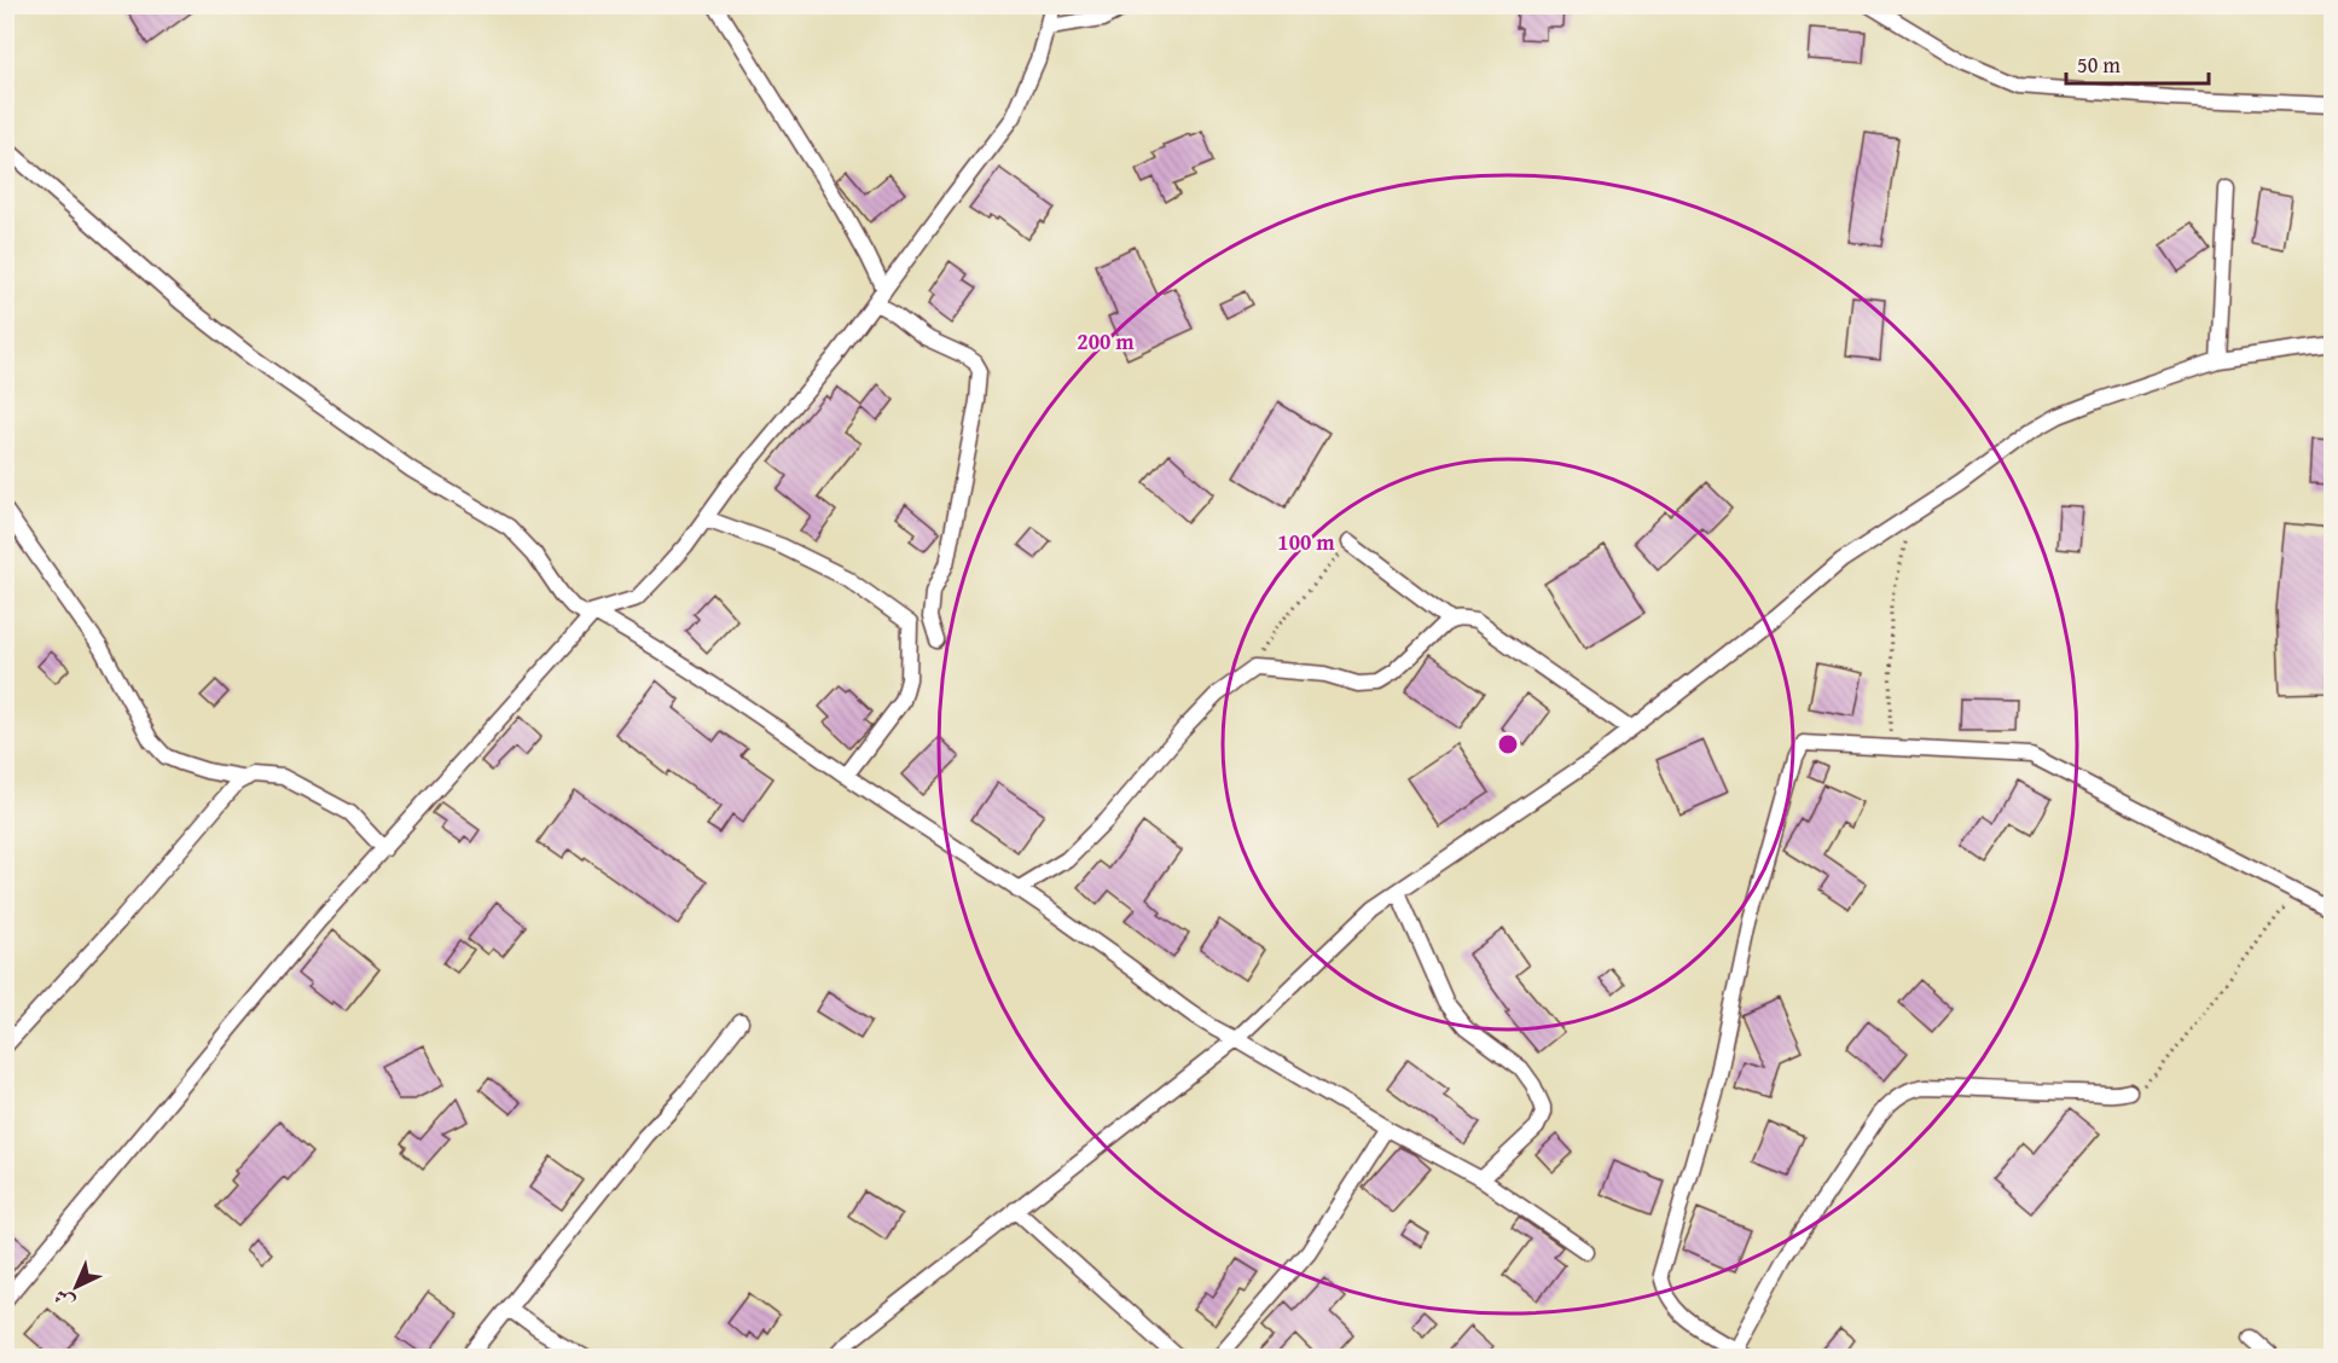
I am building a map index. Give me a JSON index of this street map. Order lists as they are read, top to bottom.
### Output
{
  "scale_bar": "50 m",
  "north": "bottom left",
  "rings": ["200 m", "100 m"]
}
